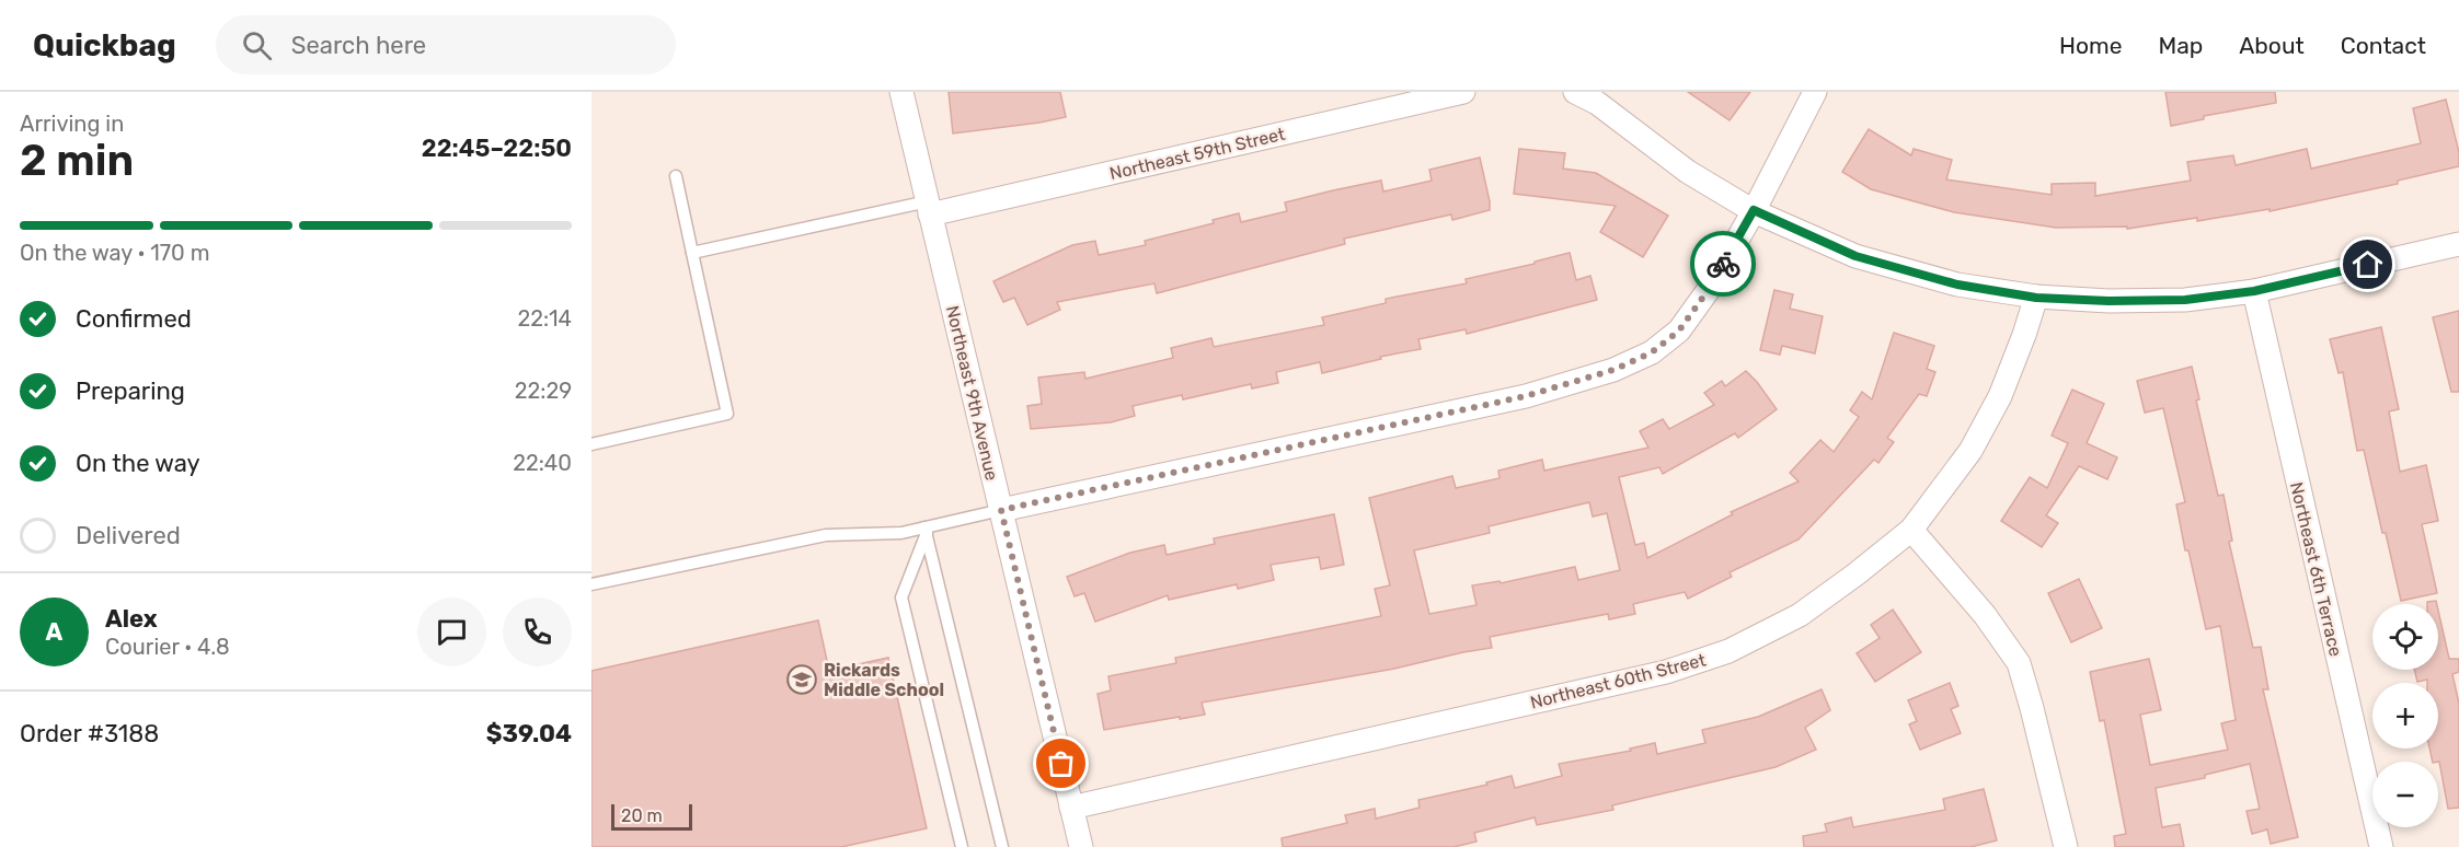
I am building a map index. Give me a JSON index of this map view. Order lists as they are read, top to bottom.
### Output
{
  "streets": {
    "street": [
      "Northeast 59th Street",
      "Northeast 9th Avenue",
      "Northeast 6th Terrace",
      "Northeast 60th Street"
    ]
  },
  "crossings": [
    ["Northeast 59th Street", "Northeast 9th Avenue"],
    ["Northeast 9th Avenue", "Northeast 60th Street"]
  ],
  "places": {
    "school or university": ["Rickards Middle School"]
  },
  "scale_bar": "20 m",
  "page": {
    "header": "Quickbag",
    "search": "Search here",
    "nav": [
      "Home",
      "Map",
      "About",
      "Contact"
    ],
    "heading": ["2 min", "Arriving in", "22:45–22:50"],
    "panel": [
      "Alex",
      "Courier · 4.8",
      "Order #3188",
      "$39.04"
    ],
    "bar": "On the way · 170 m",
    "list": [
      ["Confirmed", "22:14"],
      ["Preparing", "22:29"],
      ["On the way", "22:40"],
      "Delivered"
    ],
    "round": "A",
    "map_buttons": ["+", "−"],
    "scale": "20 m"
  }
}
